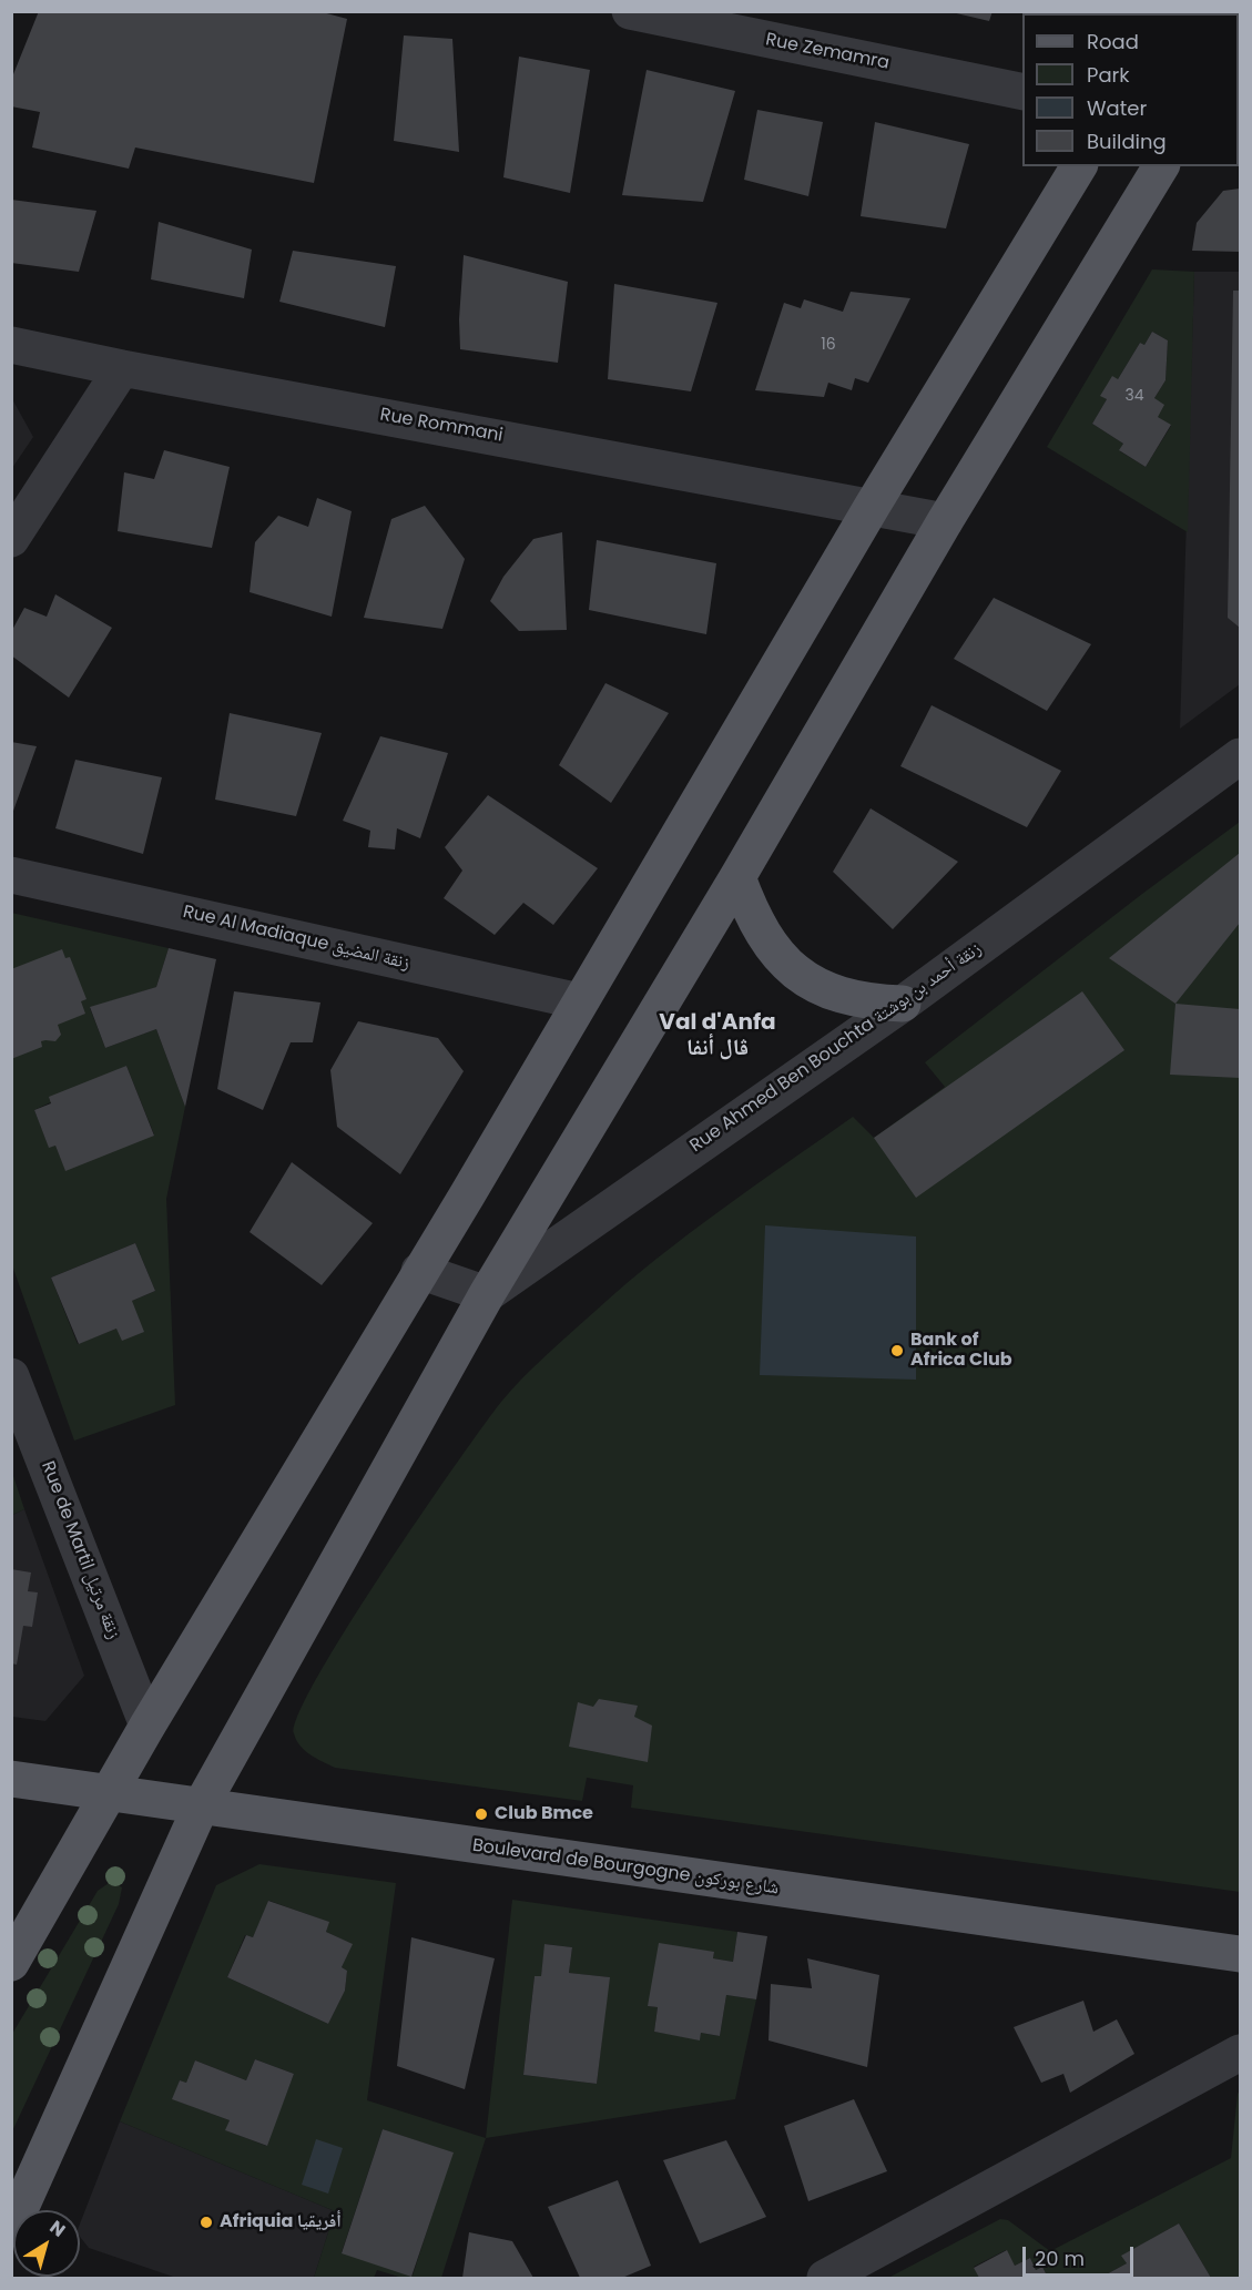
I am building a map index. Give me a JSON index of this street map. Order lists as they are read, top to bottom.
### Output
{
  "streets": {
    "main road": ["Boulevard de Bourgogne شارع بوركون"],
    "street": [
      "Rue Zemamra",
      "Rue Rommani",
      "Rue Al Madiaque زنقة المضيق",
      "Rue Ahmed Ben Bouchta زنقة أحمد بن بوشتة",
      "Rue de Martil زنقة مرتيل"
    ]
  },
  "districts": ["Val d'Anfa ڨال أنفا"],
  "places": ["Bank of Africa Club", "Club Bmce", "Afriquia أفريقيا"],
  "house_numbers": ["16", "34"],
  "legend": [
    "Road",
    "Park",
    "Water",
    "Building"
  ],
  "scale_bar": "20 m",
  "north": "top right"
}
